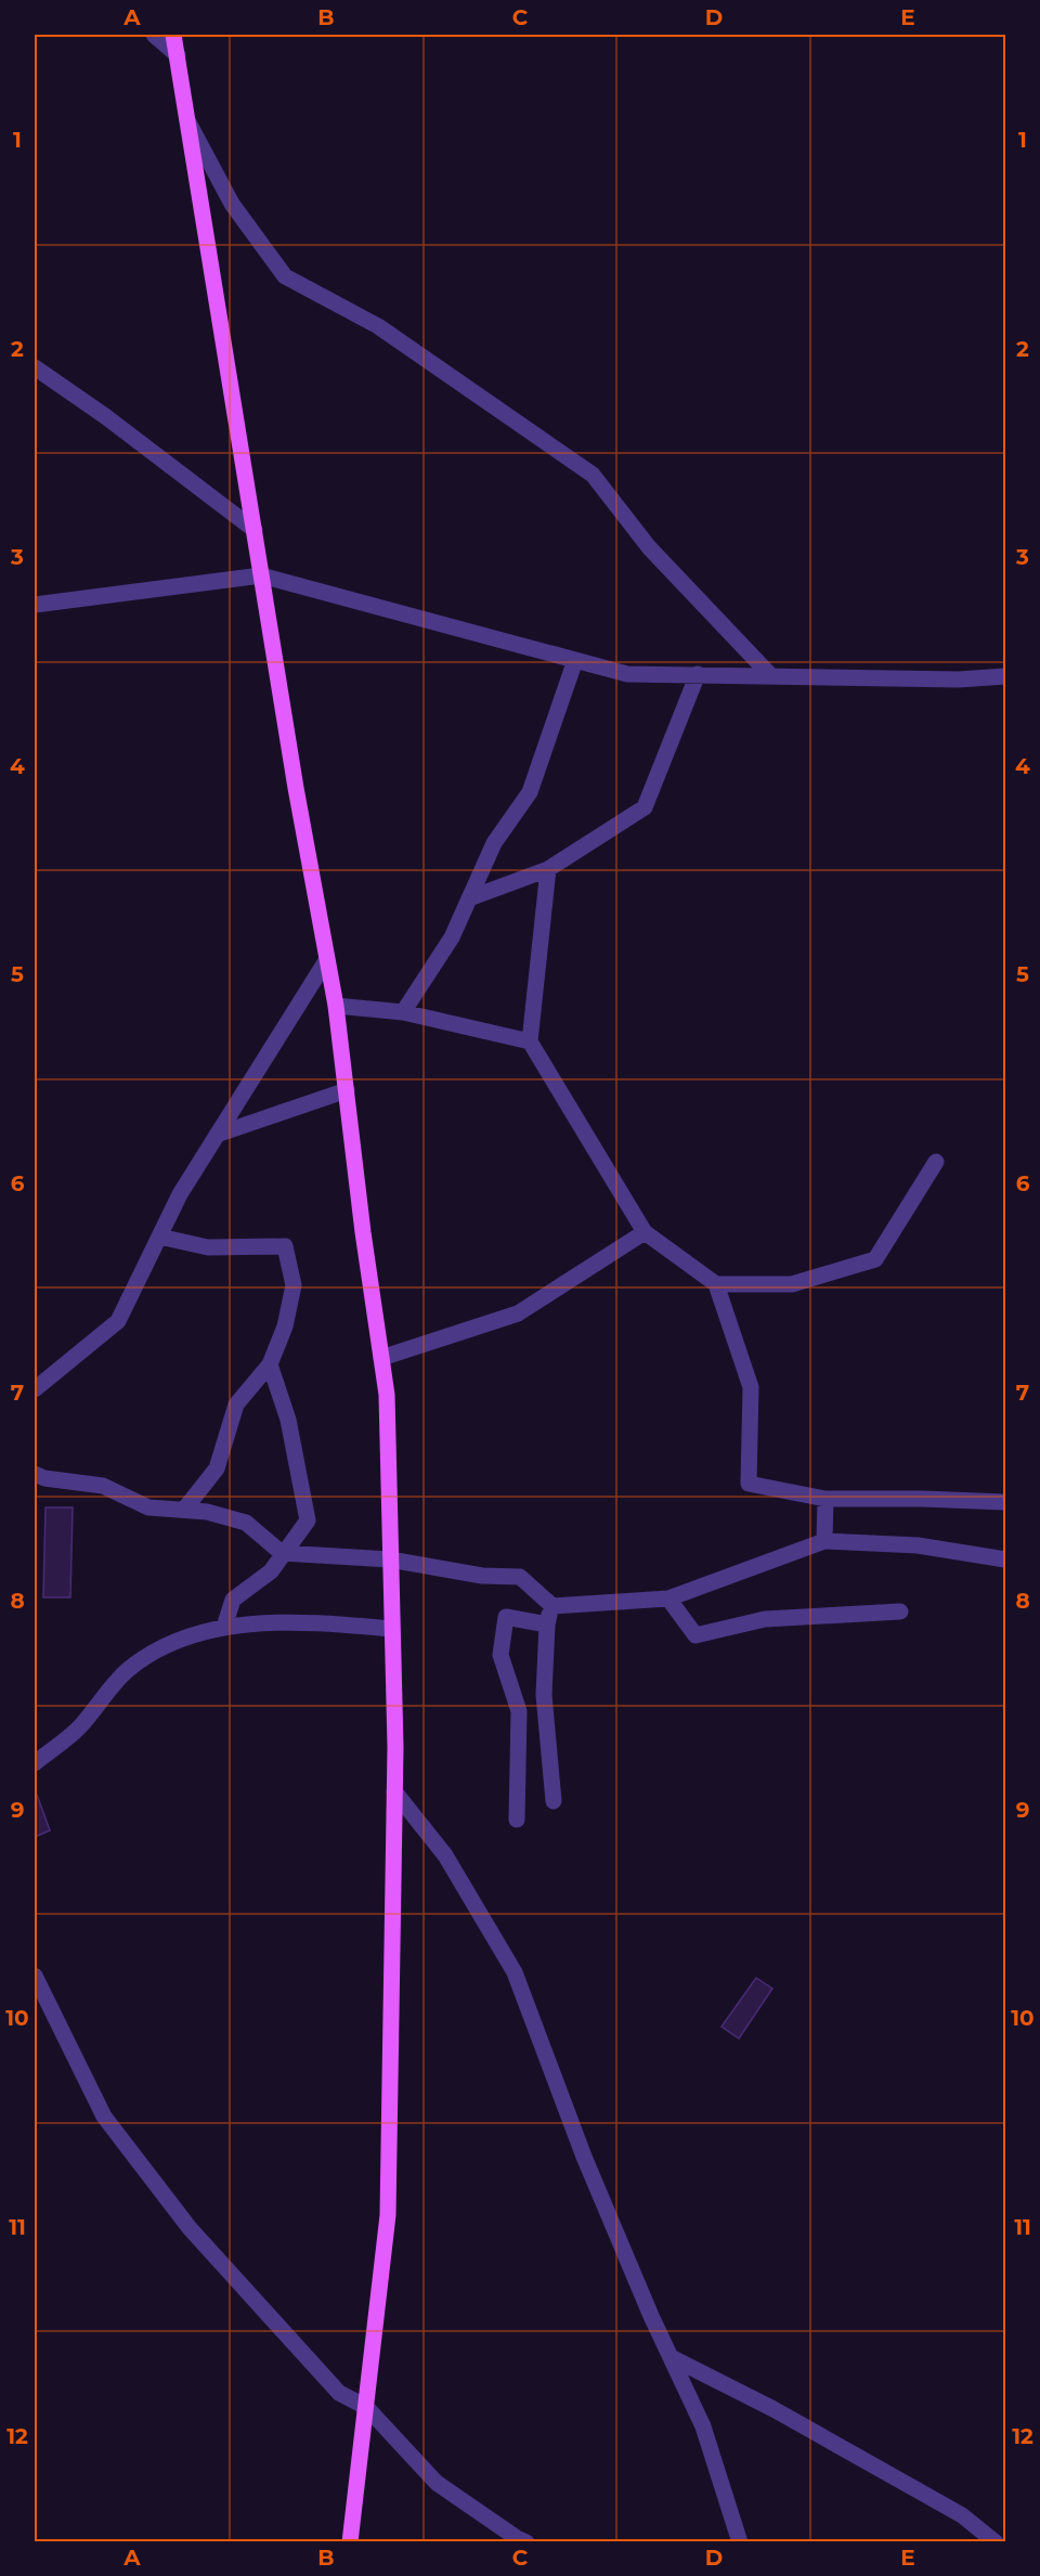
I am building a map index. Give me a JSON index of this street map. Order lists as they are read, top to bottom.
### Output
{
  "grid": {
    "columns": [
      "A",
      "B",
      "C",
      "D",
      "E"
    ],
    "rows": [
      "1",
      "2",
      "3",
      "4",
      "5",
      "6",
      "7",
      "8",
      "9",
      "10",
      "11",
      "12"
    ]
  }
}
